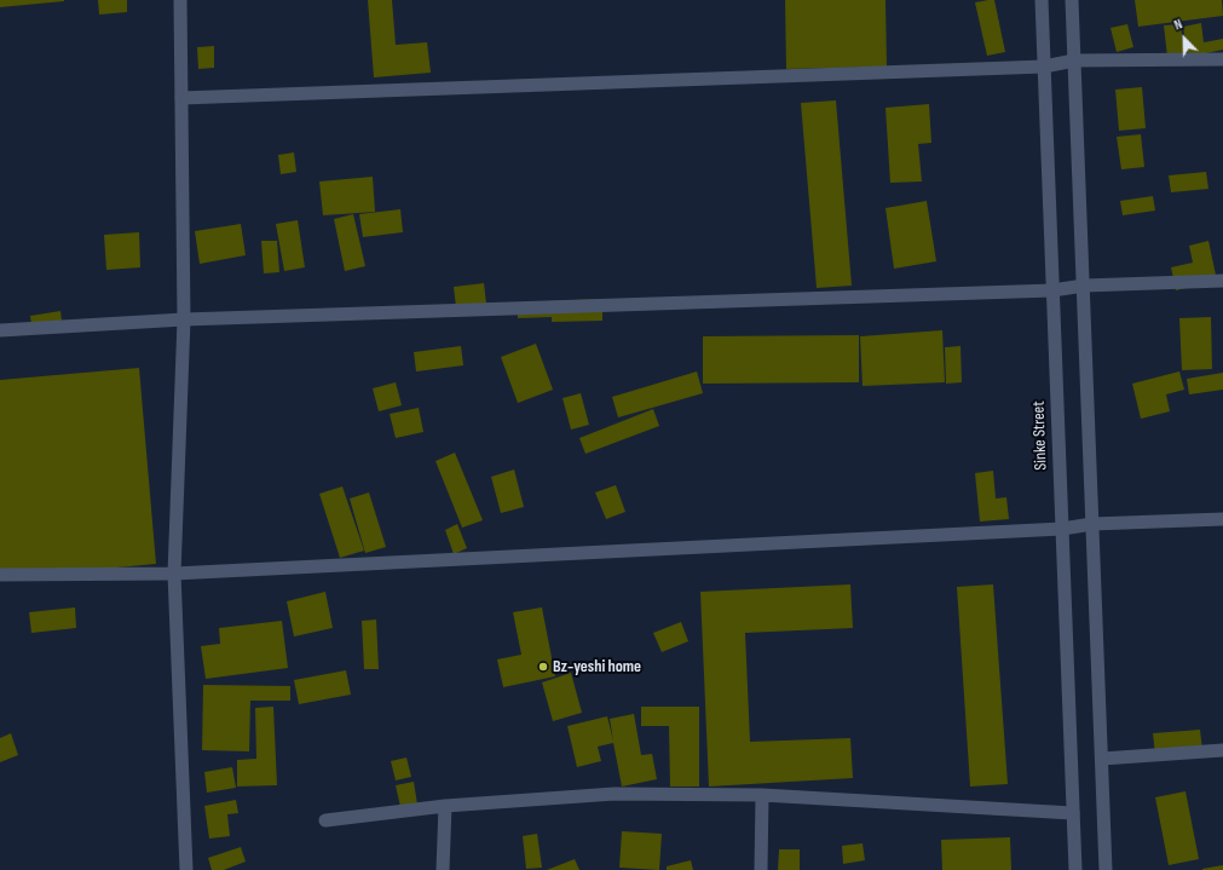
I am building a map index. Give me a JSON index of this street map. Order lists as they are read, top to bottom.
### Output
{
  "streets": {
    "street": ["Sinke Street"]
  },
  "places": ["Bz-yeshi home"],
  "north": "top left"
}
